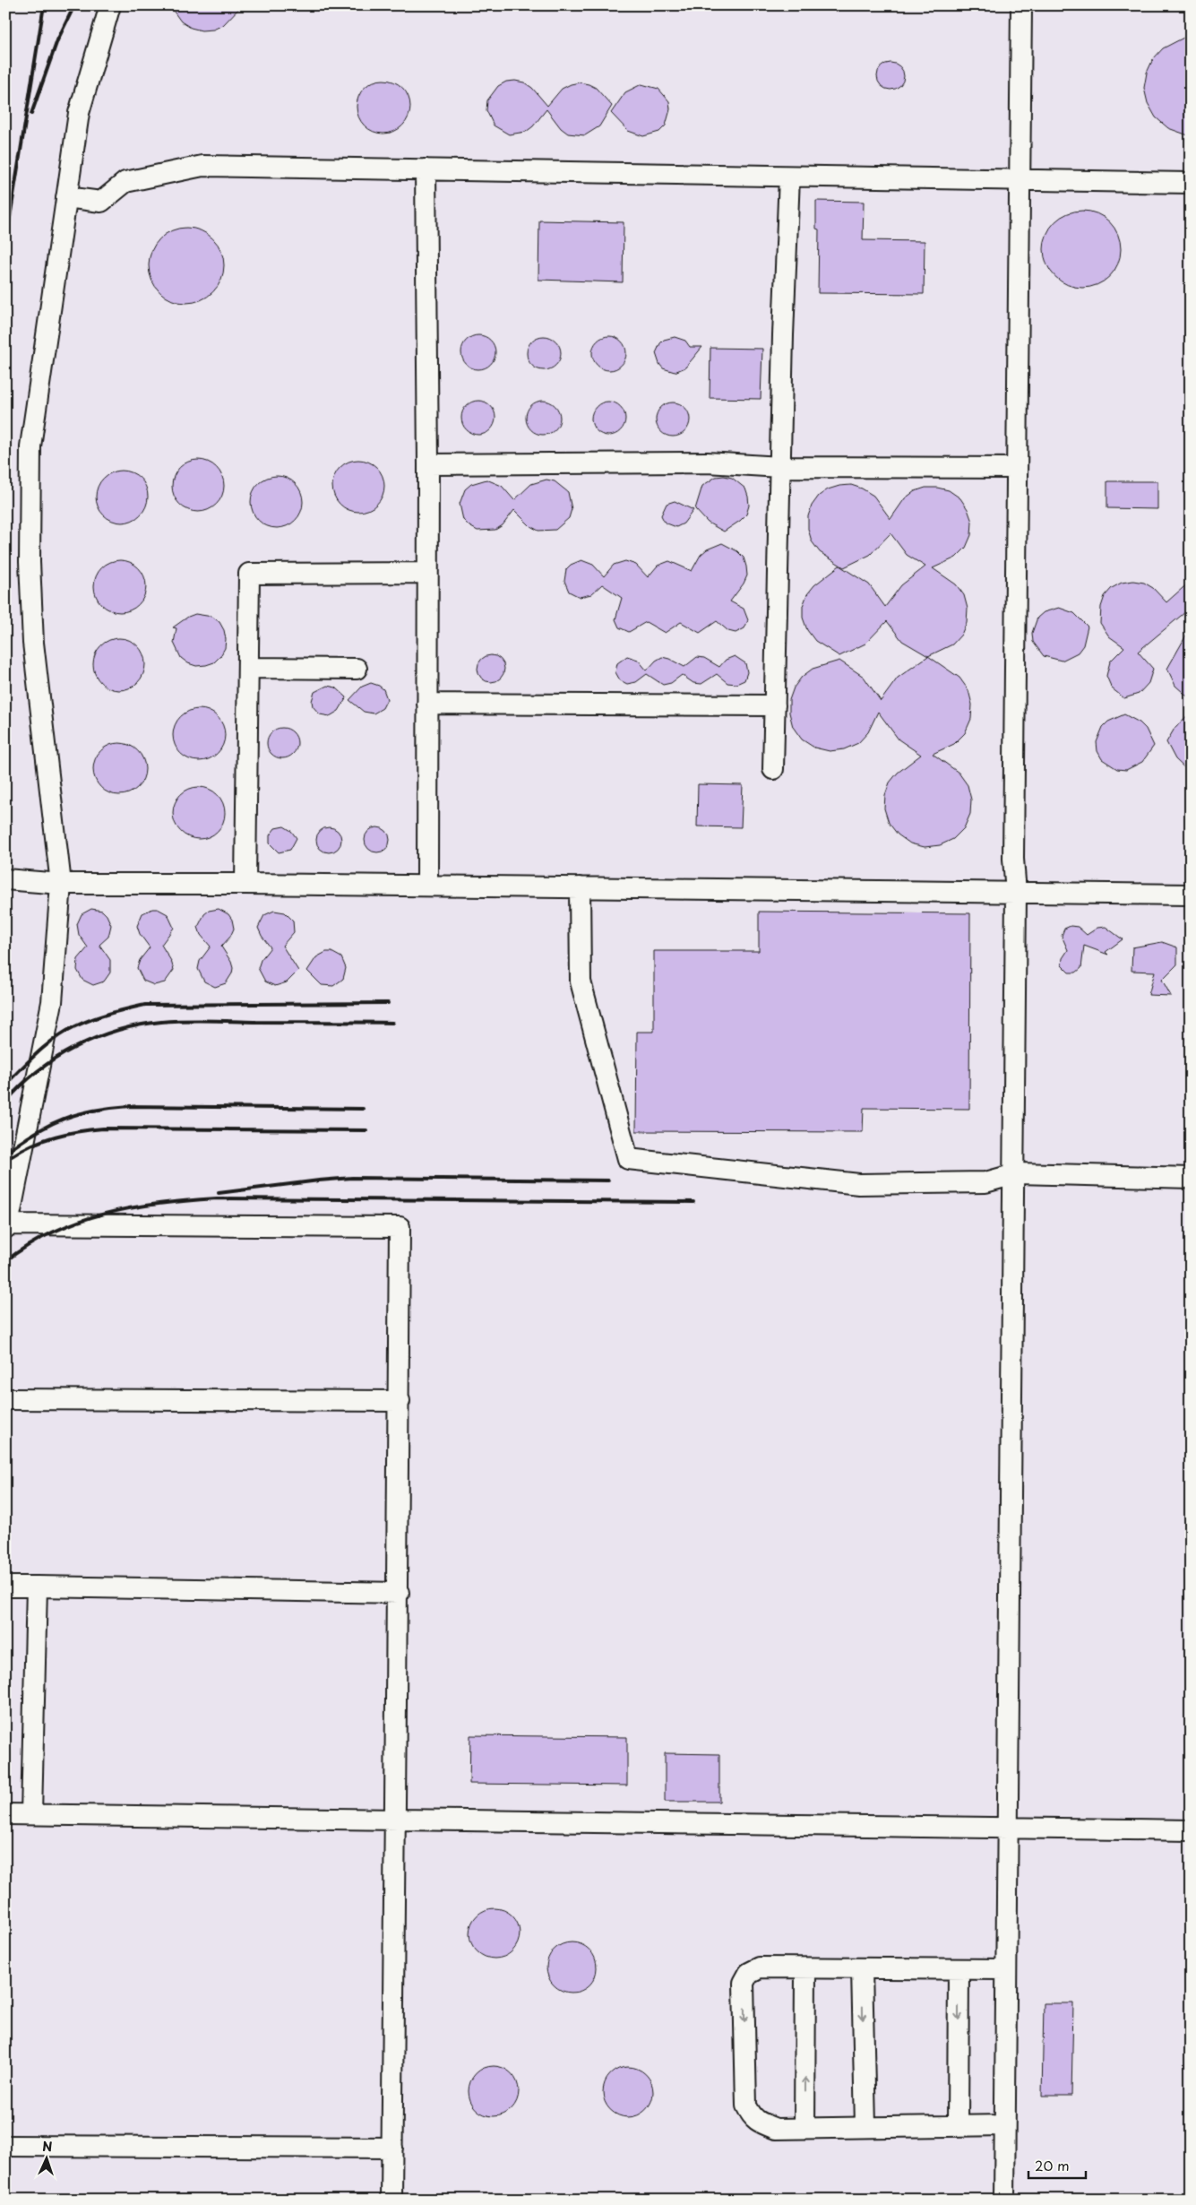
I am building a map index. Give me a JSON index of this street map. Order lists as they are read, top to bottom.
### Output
{
  "scale_bar": "20 m",
  "north": "top"
}
